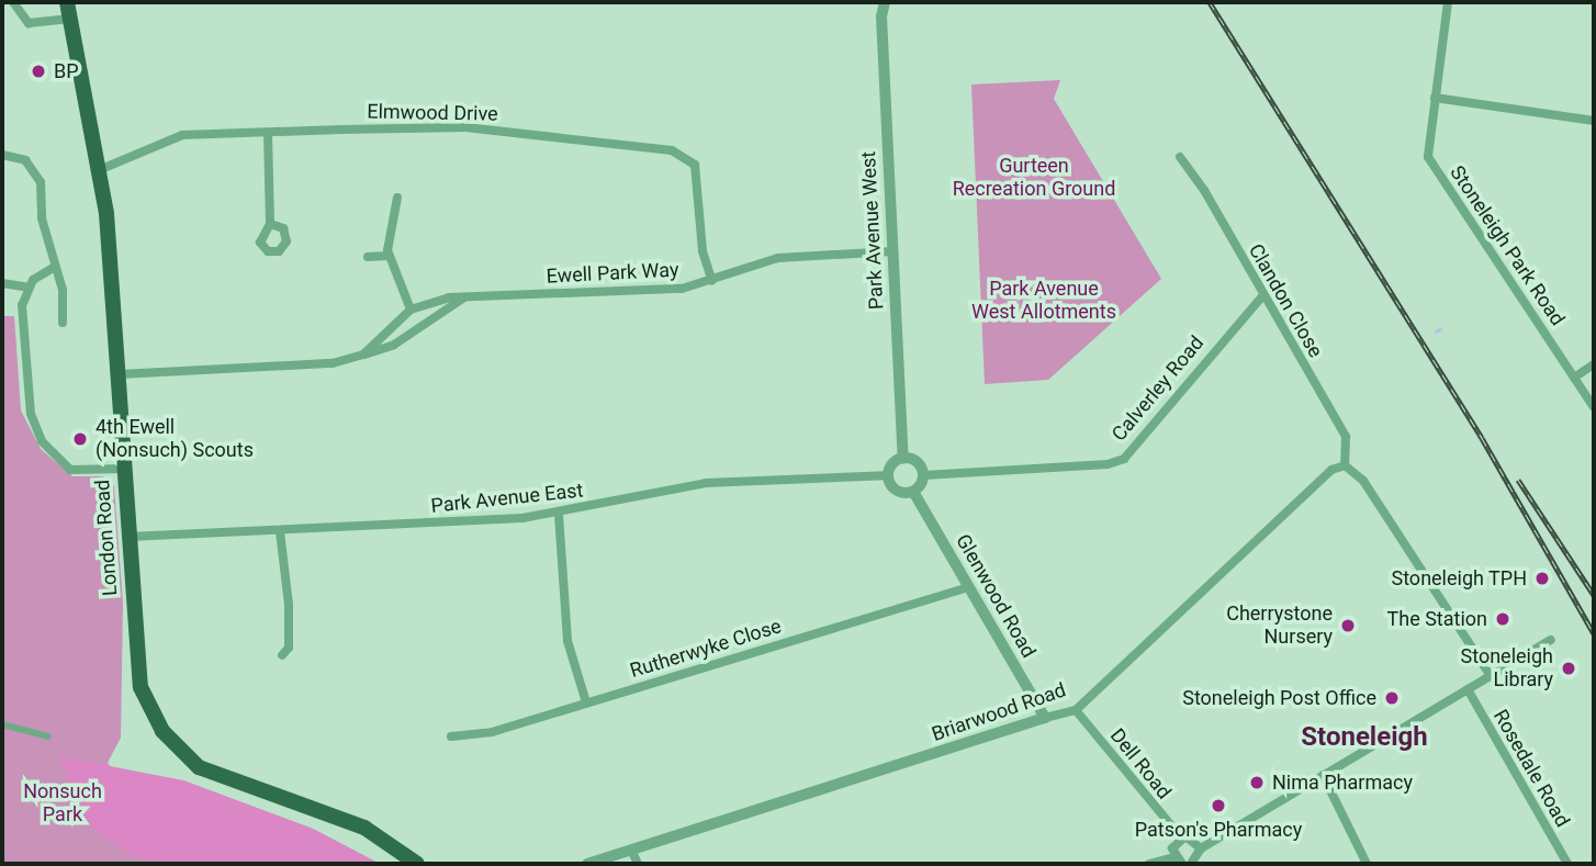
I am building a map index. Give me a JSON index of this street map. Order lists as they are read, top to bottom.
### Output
{
  "streets": {
    "highway": ["London Road"],
    "street": [
      "Elmwood Drive",
      "Park Avenue West",
      "Stoneleigh Park Road",
      "Ewell Park Way",
      "Clandon Close",
      "Calverley Road",
      "Park Avenue East",
      "Glenwood Road",
      "Rutherwyke Close",
      "Briarwood Road",
      "Dell Road",
      "Rosedale Road"
    ]
  },
  "crossings": [
    ["Elmwood Drive", "Ewell Park Way"],
    ["Elmwood Drive", "London Road"],
    ["Park Avenue West", "Ewell Park Way"],
    ["Park Avenue West", "Calverley Road"],
    ["Park Avenue West", "Park Avenue East"],
    ["Park Avenue West", "Glenwood Road"],
    ["Ewell Park Way", "London Road"],
    ["Clandon Close", "Calverley Road"],
    ["Clandon Close", "Briarwood Road"],
    ["Calverley Road", "Park Avenue East"],
    ["Calverley Road", "Glenwood Road"],
    ["Park Avenue East", "London Road"],
    ["Park Avenue East", "Glenwood Road"],
    ["Glenwood Road", "Rutherwyke Close"],
    ["Glenwood Road", "Briarwood Road"],
    ["Briarwood Road", "Dell Road"]
  ],
  "districts": ["Stoneleigh"],
  "parks": ["Gurteen Recreation Ground", "Park Avenue West Allotments", "Nonsuch Park"],
  "places": [
    "BP",
    "4th Ewell (Nonsuch) Scouts",
    "Stoneleigh TPH",
    "The Station",
    "Cherrystone Nursery",
    "Stoneleigh Library",
    "Stoneleigh Post Office",
    "Nima Pharmacy",
    "Patson's Pharmacy"
  ]
}
